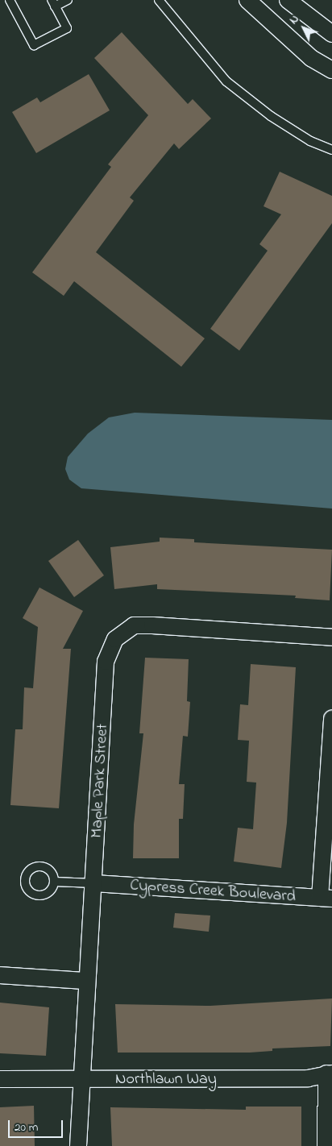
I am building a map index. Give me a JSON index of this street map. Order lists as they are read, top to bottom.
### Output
{
  "streets": {
    "street": ["Maple Park Street", "Cypress Creek Boulevard", "Northlawn Way"]
  },
  "crossings": [
    ["Maple Park Street", "Cypress Creek Boulevard"],
    ["Maple Park Street", "Northlawn Way"]
  ],
  "scale_bar": "20 m",
  "north": "top left"
}
